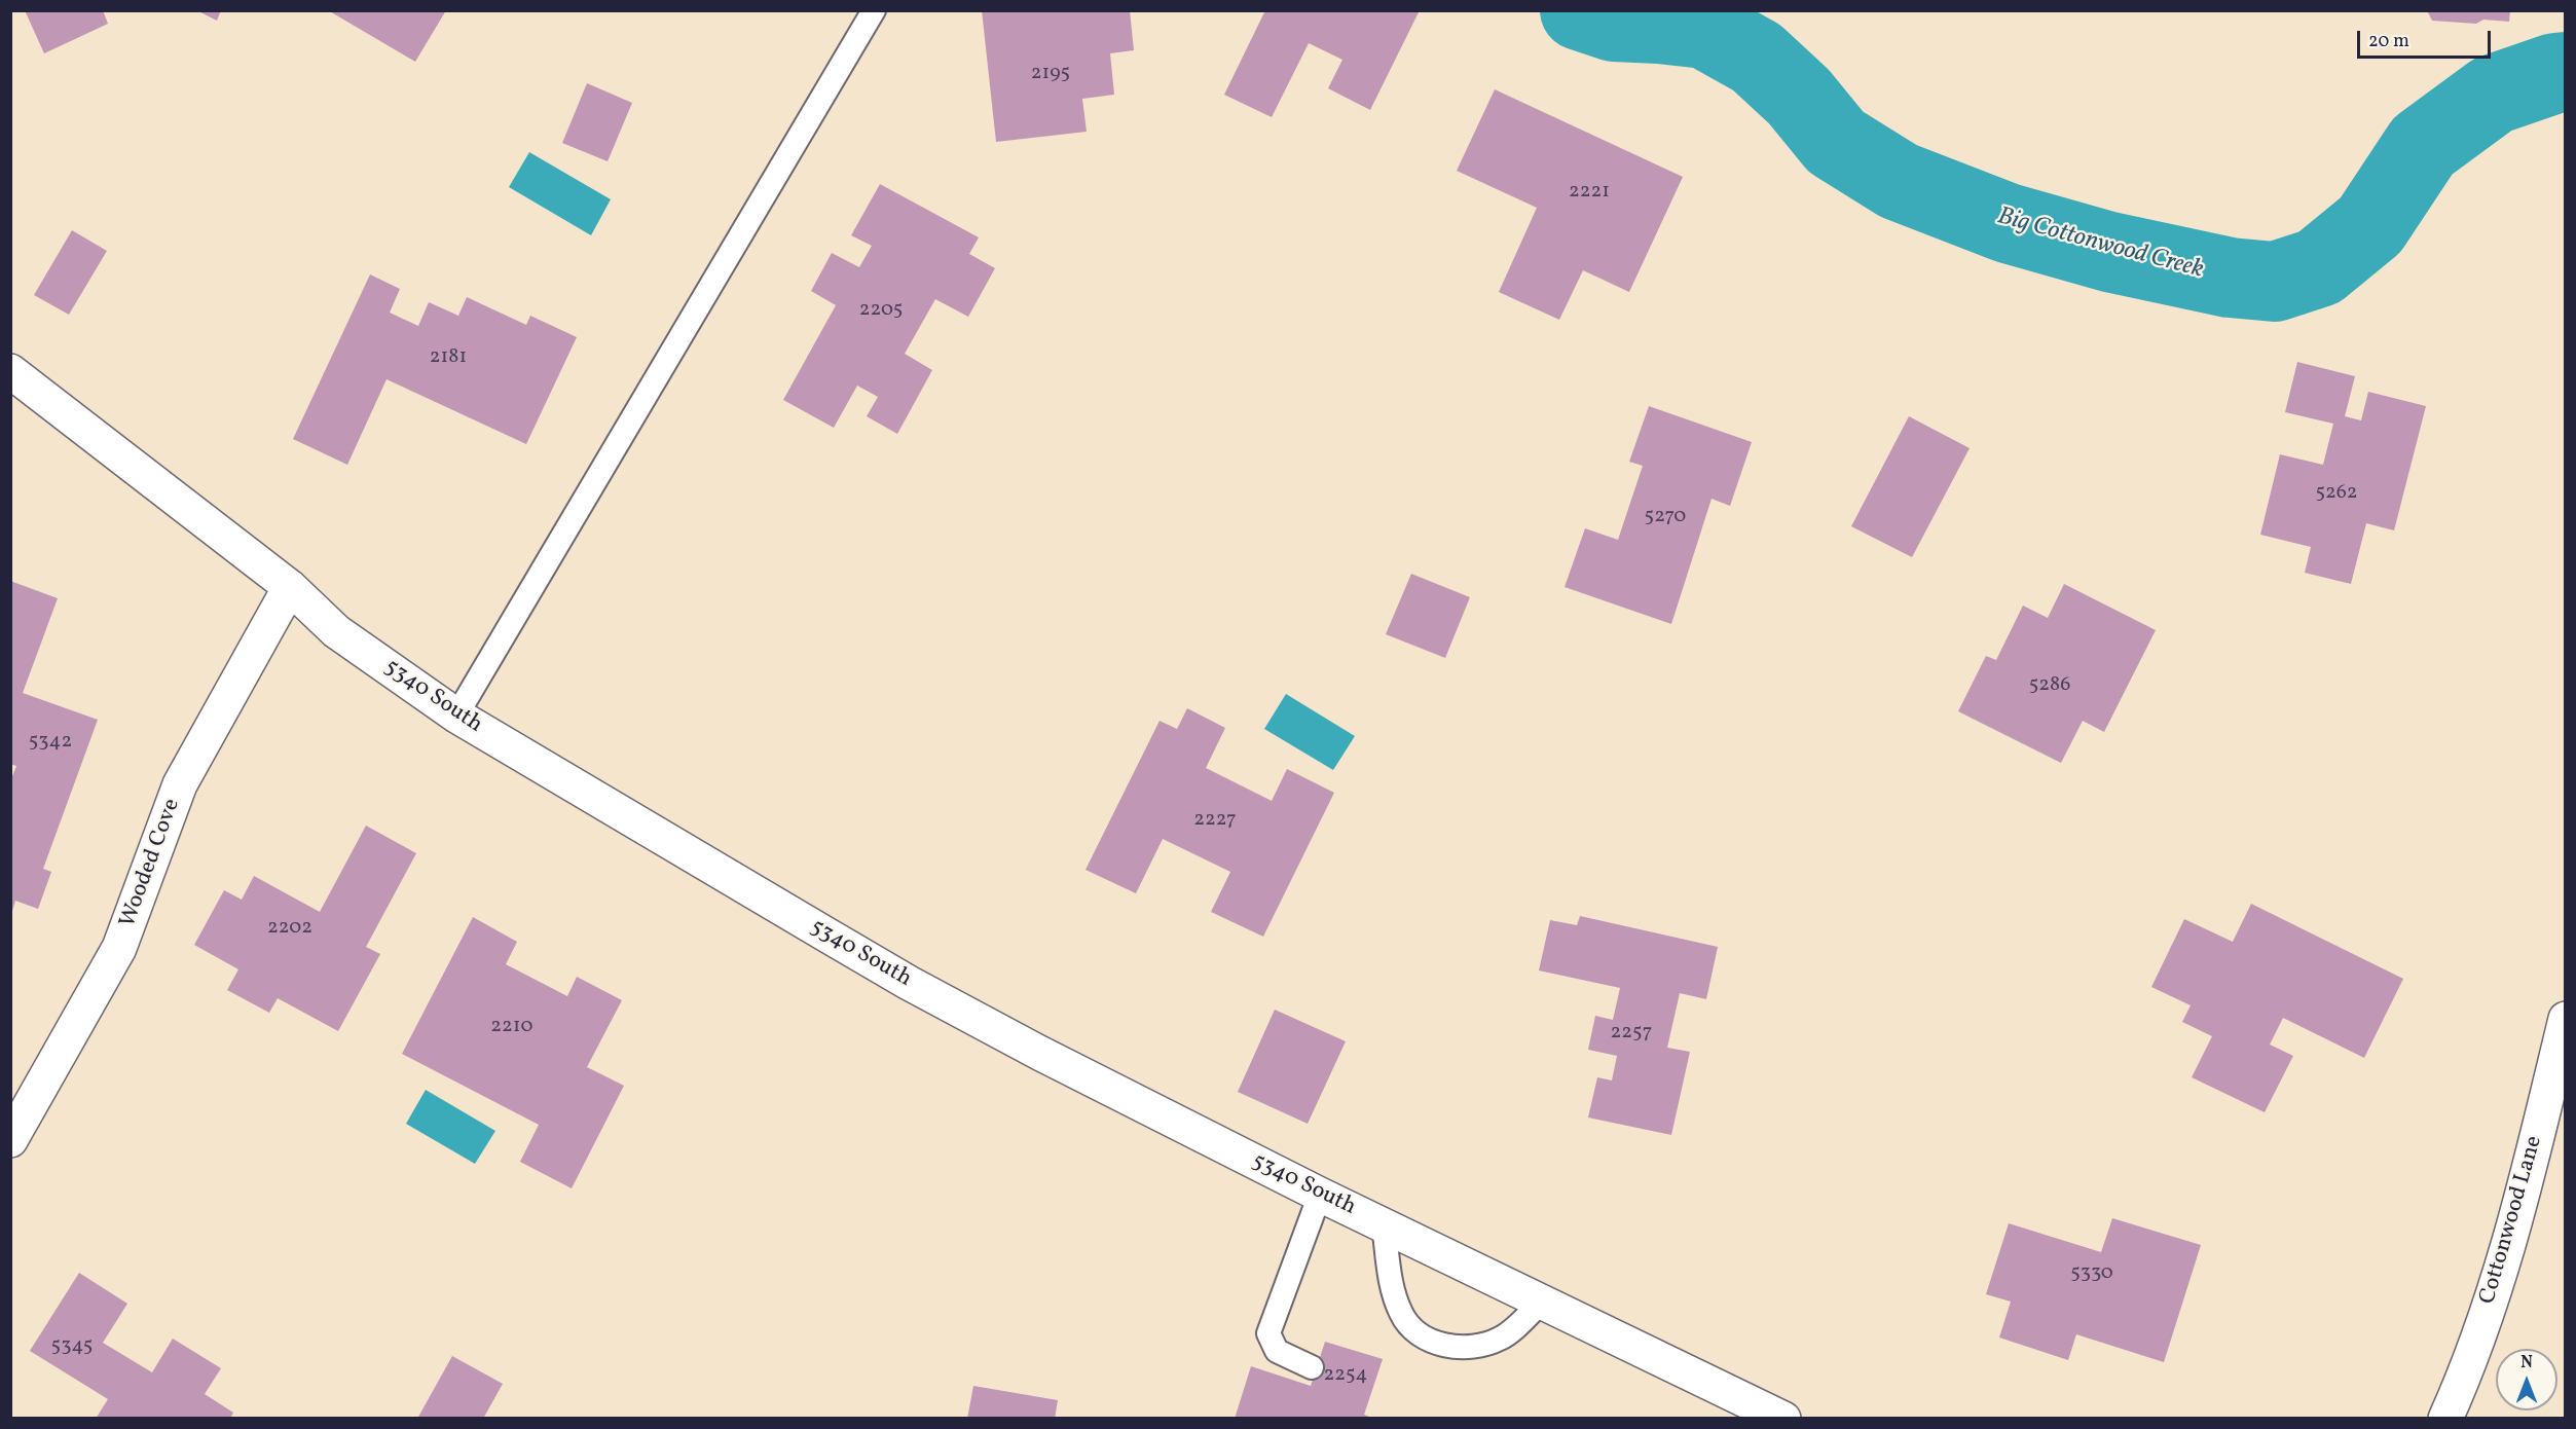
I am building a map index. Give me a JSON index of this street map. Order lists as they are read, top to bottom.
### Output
{
  "streets": {
    "street": ["5340 South", "Wooded Cove", "Cottonwood Lane"]
  },
  "crossings": [
    ["5340 South", "Wooded Cove"]
  ],
  "water": ["Big Cottonwood Creek"],
  "house_numbers": [
    "2195",
    "2221",
    "2205",
    "2181",
    "5262",
    "5270",
    "5286",
    "5342",
    "2227",
    "2202",
    "2210",
    "2257",
    "5330",
    "5345",
    "2254"
  ],
  "scale_bar": "20 m",
  "north": "top"
}
